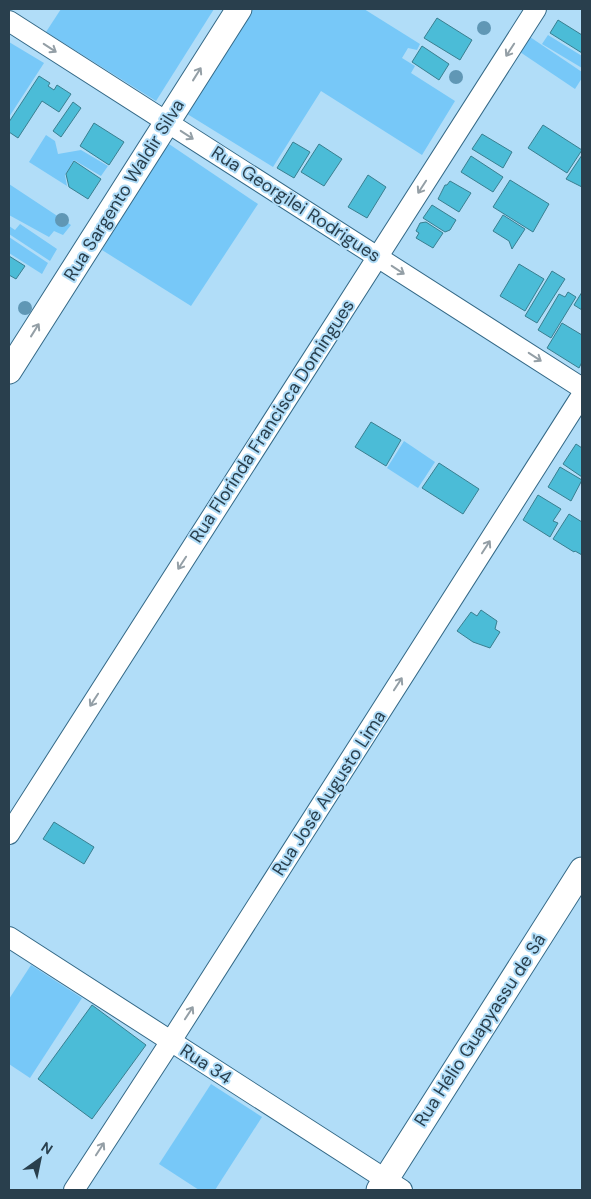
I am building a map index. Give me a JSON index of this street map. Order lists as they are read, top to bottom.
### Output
{
  "streets": {
    "main road": ["Rua Sargento Waldir Silva", "Rua Hélio Guapyassu de Sá"],
    "street": [
      "Rua Georgilei Rodrigues",
      "Rua Florinda Francisca Domingues",
      "Rua José Augusto Lima",
      "Rua 34"
    ]
  },
  "crossings": [
    ["Rua Sargento Waldir Silva", "Rua Georgilei Rodrigues"],
    ["Rua Georgilei Rodrigues", "Rua Florinda Francisca Domingues"],
    ["Rua José Augusto Lima", "Rua 34"],
    ["Rua Hélio Guapyassu de Sá", "Rua 34"]
  ],
  "one_way": [
    "Rua Sargento Waldir Silva",
    "Rua Georgilei Rodrigues",
    "Rua Florinda Francisca Domingues",
    "Rua José Augusto Lima"
  ],
  "north": "top right"
}
